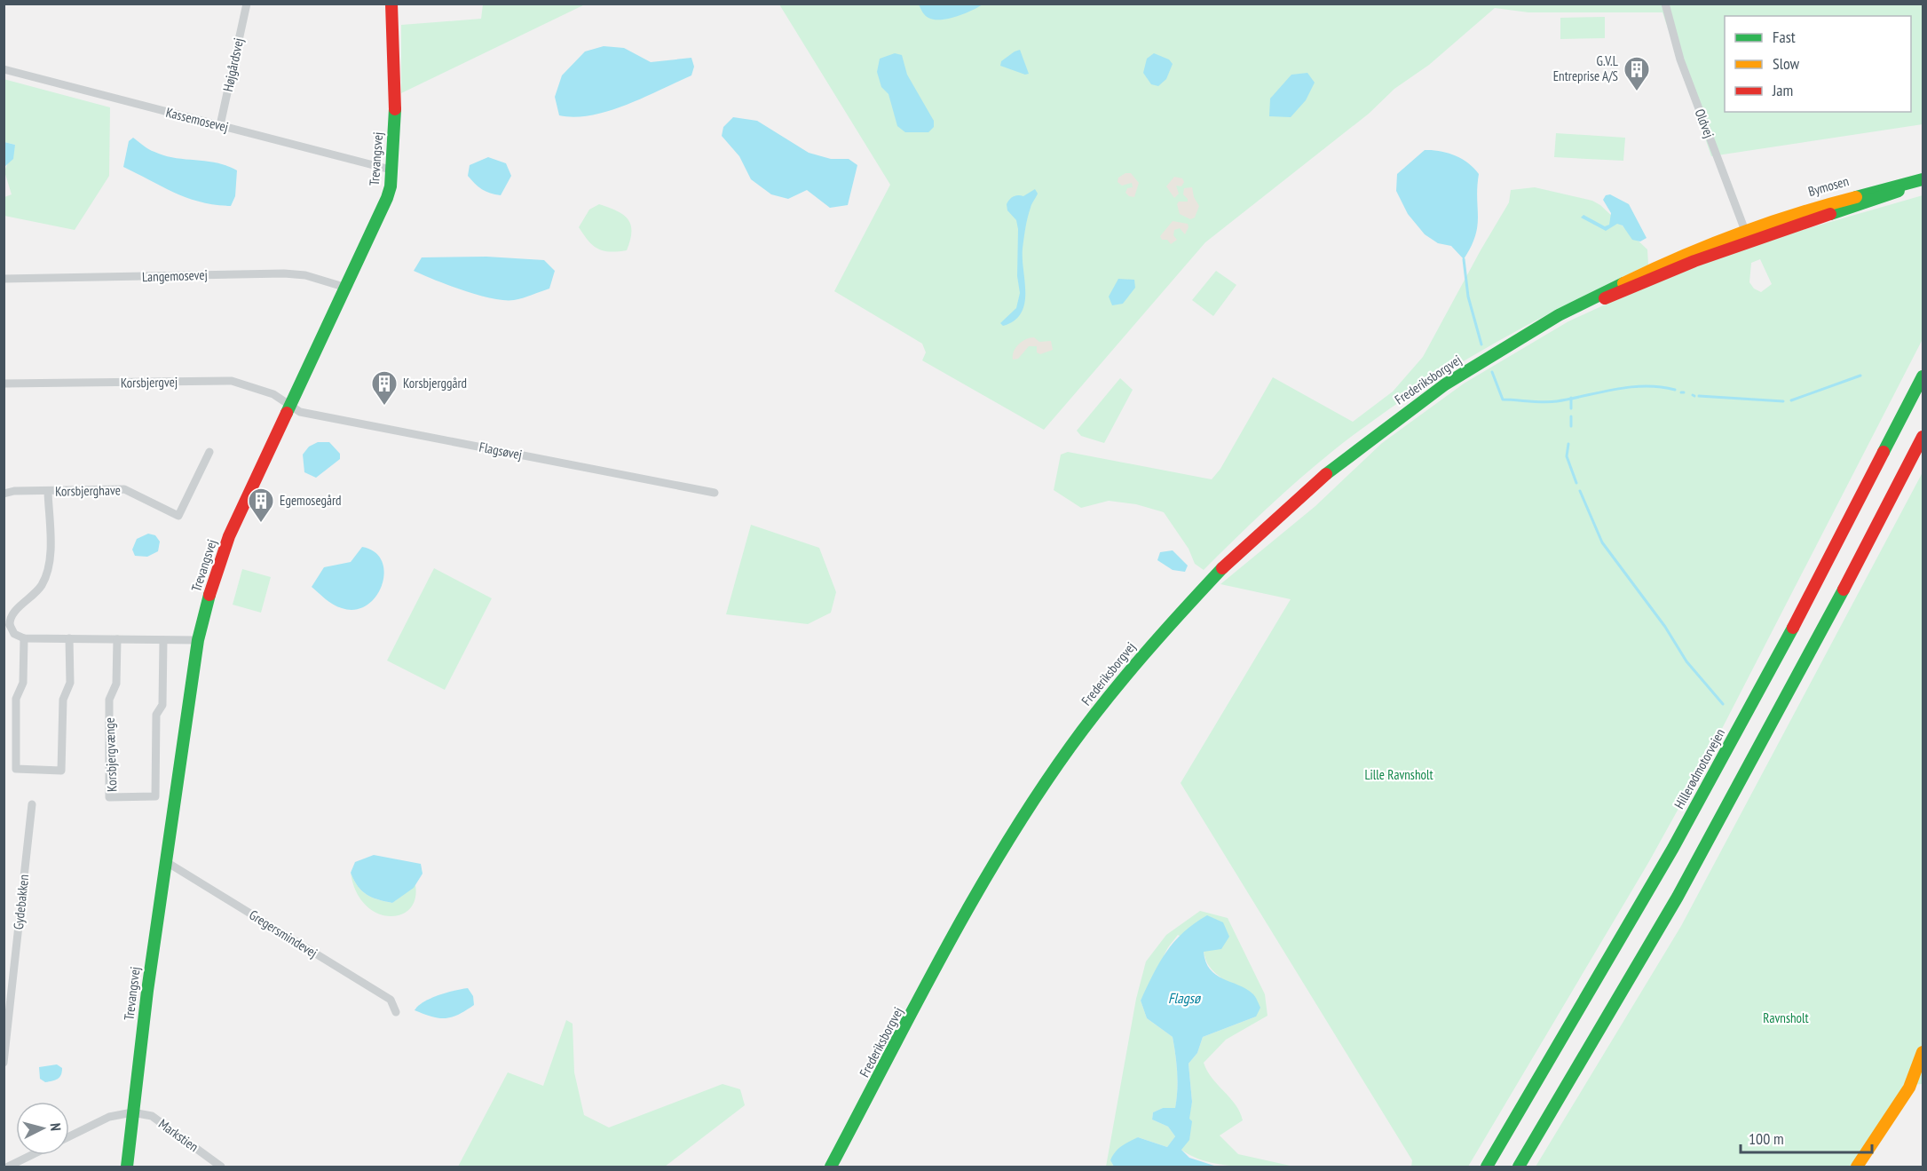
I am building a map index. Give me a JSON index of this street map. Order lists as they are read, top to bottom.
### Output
{
  "streets": {
    "main road": [
      "Trevangsvej",
      "Bymosen",
      "Frederiksborgvej",
      "Hillerødmotorvejen"
    ],
    "street": [
      "Højgårdsvej",
      "Kassemosevej",
      "Oldvej",
      "Langemosevej",
      "Korsbjergvej",
      "Flagsøvej",
      "Korsbjerghave",
      "Korsbjergvænge",
      "Gydebakken",
      "Gregersmindevej",
      "Markstien"
    ]
  },
  "crossings": [
    ["Højgårdsvej", "Kassemosevej"],
    ["Kassemosevej", "Trevangsvej"],
    ["Oldvej", "Bymosen"],
    ["Oldvej", "Frederiksborgvej"],
    ["Trevangsvej", "Langemosevej"],
    ["Trevangsvej", "Korsbjergvej"],
    ["Trevangsvej", "Flagsøvej"],
    ["Trevangsvej", "Gregersmindevej"],
    ["Trevangsvej", "Markstien"],
    ["Bymosen", "Frederiksborgvej"],
    ["Korsbjergvej", "Flagsøvej"]
  ],
  "water": ["Flagsø"],
  "parks": ["Lille Ravnsholt", "Ravnsholt"],
  "places": {
    "building": ["G.V.L Entreprise A/S", "Korsbjerggård", "Egemosegård"]
  },
  "legend": ["Fast", "Slow", "Jam"],
  "scale_bar": "100 m",
  "north": "right"
}
